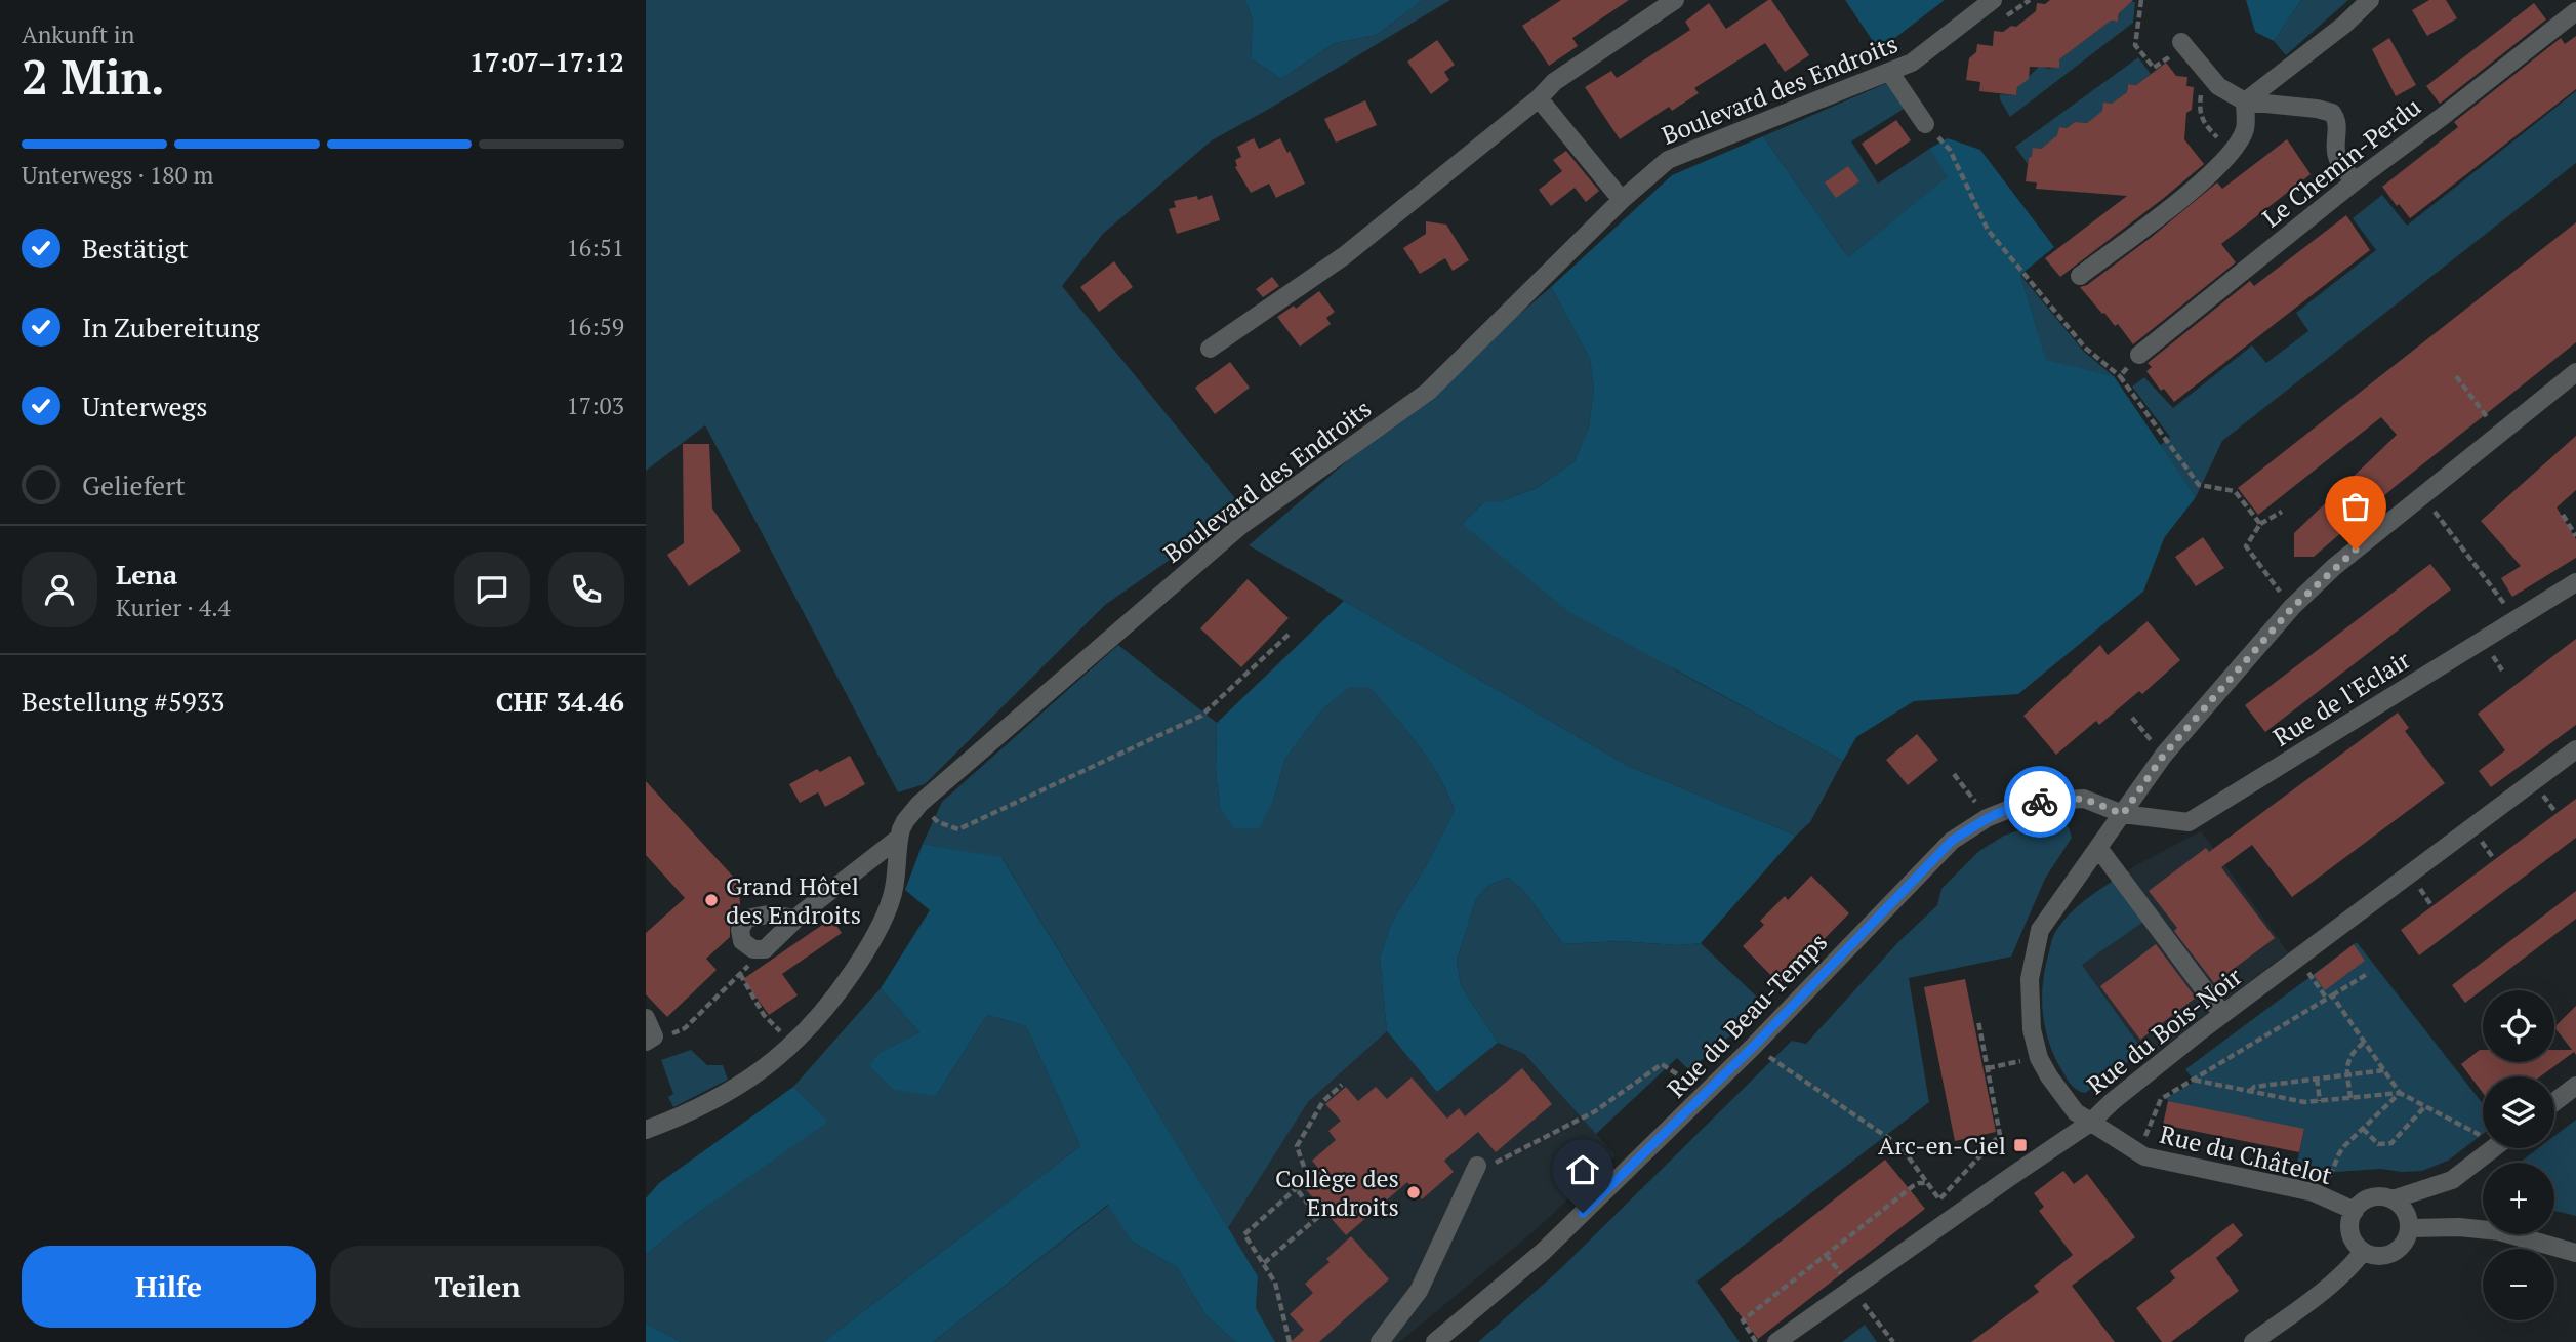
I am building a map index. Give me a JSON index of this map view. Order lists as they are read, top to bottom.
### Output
{
  "streets": {
    "street": [
      "Boulevard des Endroits",
      "Le Chemin-Perdu",
      "Rue de l'Eclair",
      "Rue du Beau-Temps",
      "Rue du Bois-Noir",
      "Rue du Châtelot"
    ]
  },
  "crossings": [
    ["Rue de l'Eclair", "Rue du Beau-Temps"],
    ["Rue de l'Eclair", "Rue du Châtelot"],
    ["Rue du Beau-Temps", "Rue du Châtelot"],
    ["Rue du Bois-Noir", "Rue du Châtelot"]
  ],
  "places": {
    "other": ["Grand Hôtel des Endroits", "Collège des Endroits"],
    "transit": ["Arc-en-Ciel"]
  },
  "page": {
    "heading": ["2 Min.", "Ankunft in", "17:07–17:12"],
    "panel": [
      "Lena",
      "Kurier · 4.4",
      "Bestellung #5933",
      "CHF 34.46"
    ],
    "bar": "Unterwegs · 180 m",
    "list": [
      ["Bestätigt", "16:51"],
      ["In Zubereitung", "16:59"],
      ["Unterwegs", "17:03"],
      "Geliefert"
    ],
    "map_buttons": ["+", "−"],
    "buttons": ["Hilfe", "Teilen"]
  }
}
